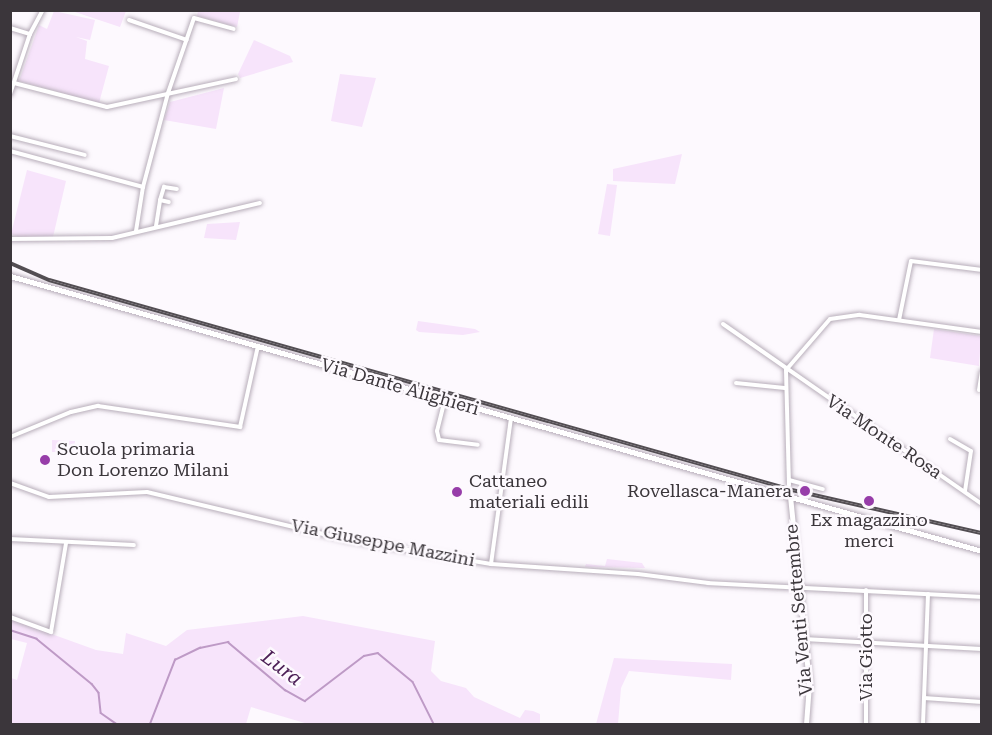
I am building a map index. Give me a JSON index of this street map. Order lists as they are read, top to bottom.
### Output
{
  "streets": {
    "street": [
      "Via Dante Alighieri",
      "Via Monte Rosa",
      "Via Giuseppe Mazzini",
      "Via Venti Settembre",
      "Via Giotto"
    ]
  },
  "crossings": [
    ["Via Dante Alighieri", "Via Venti Settembre"],
    ["Via Giuseppe Mazzini", "Via Venti Settembre"],
    ["Via Giuseppe Mazzini", "Via Giotto"]
  ],
  "water": ["Lura"],
  "places": [
    "Scuola primaria Don Lorenzo Milani",
    "Rovellasca-Manera",
    "Cattaneo materiali edili",
    "Ex magazzino merci"
  ]
}
